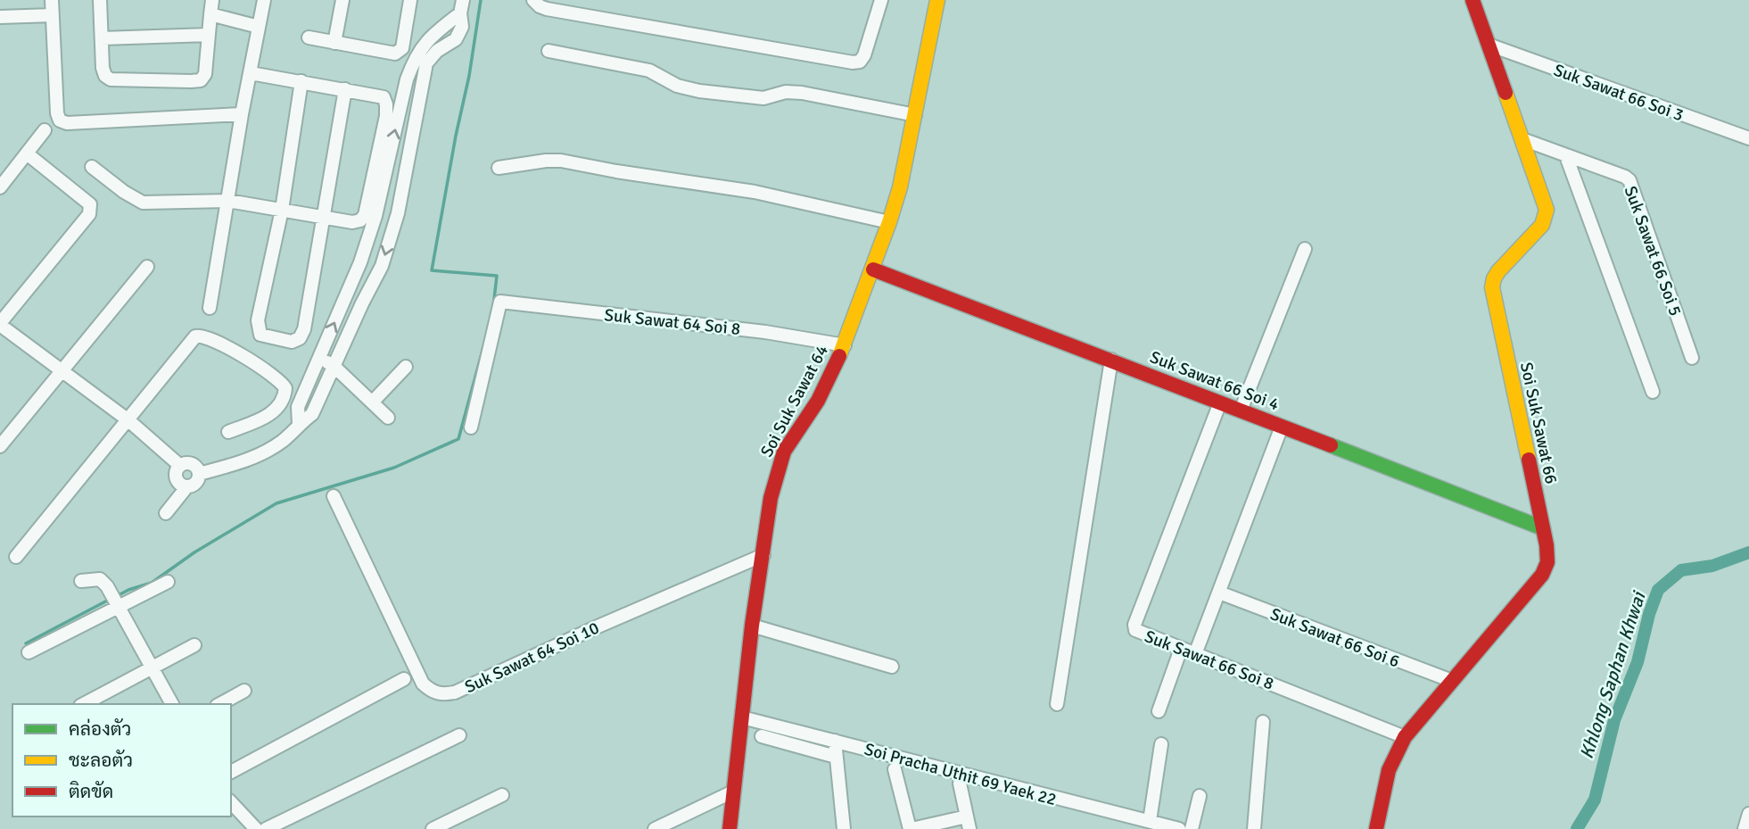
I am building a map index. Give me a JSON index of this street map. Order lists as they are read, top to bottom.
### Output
{
  "streets": {
    "street": [
      "Suk Sawat 66 Soi 3",
      "Suk Sawat 66 Soi 5",
      "Suk Sawat 64 Soi 8",
      "Suk Sawat 66 Soi 4",
      "Soi Suk Sawat 64",
      "Soi Suk Sawat 66",
      "Suk Sawat 66 Soi 6",
      "Suk Sawat 64 Soi 10",
      "Suk Sawat 66 Soi 8",
      "Soi Pracha Uthit 69 Yaek 22"
    ]
  },
  "crossings": [
    ["Suk Sawat 66 Soi 3", "Soi Suk Sawat 66"],
    ["Suk Sawat 66 Soi 5", "Soi Suk Sawat 66"],
    ["Suk Sawat 64 Soi 8", "Soi Suk Sawat 64"],
    ["Suk Sawat 66 Soi 4", "Soi Suk Sawat 64"],
    ["Suk Sawat 66 Soi 4", "Soi Suk Sawat 66"],
    ["Suk Sawat 66 Soi 4", "Suk Sawat 66 Soi 8"],
    ["Soi Suk Sawat 64", "Suk Sawat 64 Soi 10"],
    ["Soi Suk Sawat 64", "Soi Pracha Uthit 69 Yaek 22"],
    ["Soi Suk Sawat 66", "Suk Sawat 66 Soi 6"],
    ["Soi Suk Sawat 66", "Suk Sawat 66 Soi 8"]
  ],
  "water": ["Khlong Saphan Khwai"],
  "legend": ["คล่องตัว", "ชะลอตัว", "ติดขัด"]
}
